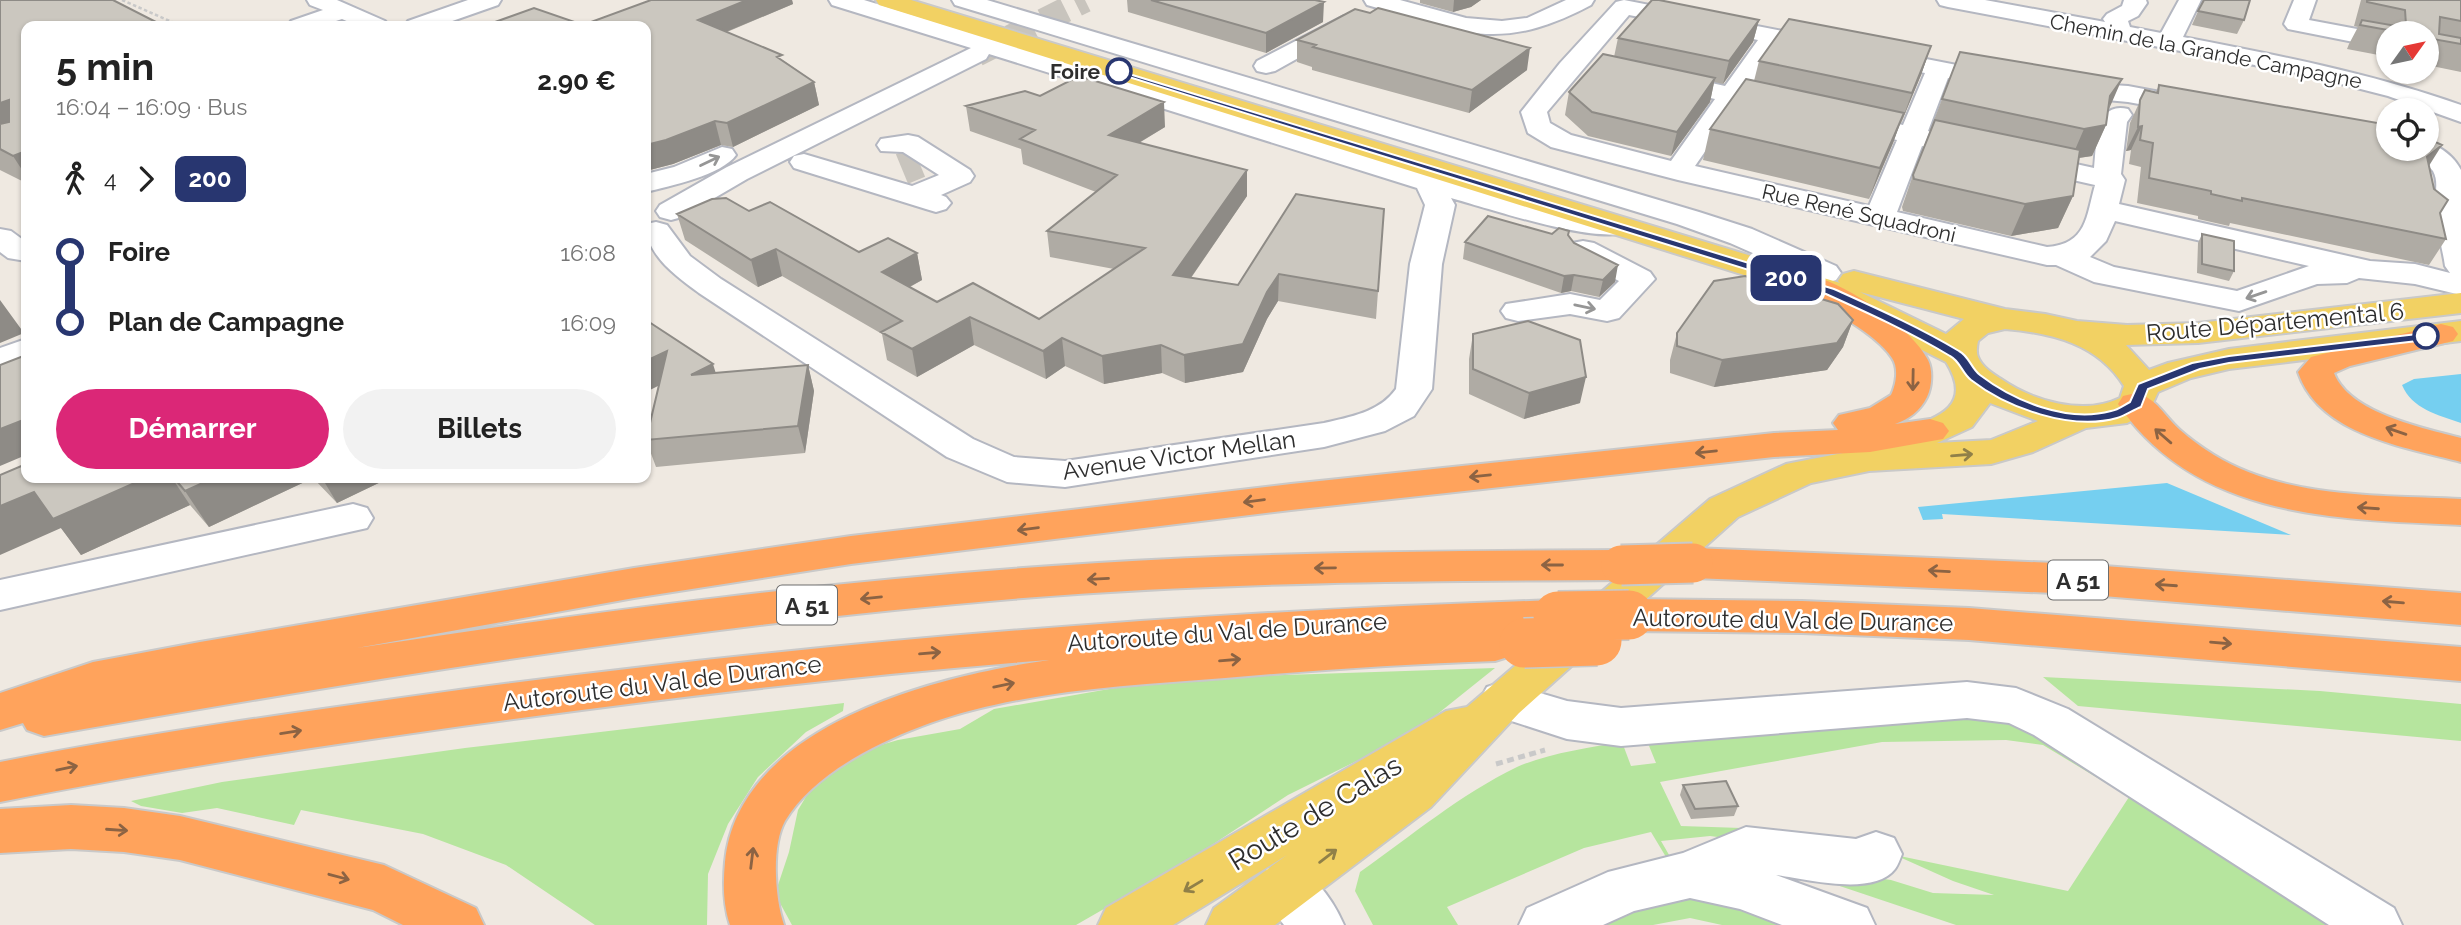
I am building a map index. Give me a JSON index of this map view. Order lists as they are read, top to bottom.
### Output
{
  "streets": {
    "highway": ["A 51", "Autoroute du Val de Durance"],
    "main road": ["Route Départemental 6", "Route de Calas"],
    "street": ["Chemin de la Grande Campagne", "Rue René Squadroni", "Avenue Victor Mellan"]
  },
  "crossings": [
    ["Chemin de la Grande Campagne", "Rue René Squadroni"],
    ["Route Départemental 6", "Route de Calas"]
  ],
  "places": ["Foire"],
  "lines": ["bus line 200"],
  "north": "top right",
  "page": {
    "on_map": "200",
    "heading": ["5 min", "16:04 – 16:09 · Bus", "2.90 €"],
    "legs": ["4", "200"],
    "list": [
      {
        "name": "Foire",
        "value": "16:08"
      },
      {
        "name": "Plan de Campagne",
        "value": "16:09"
      }
    ],
    "buttons": ["Démarrer", "Billets"]
  }
}
